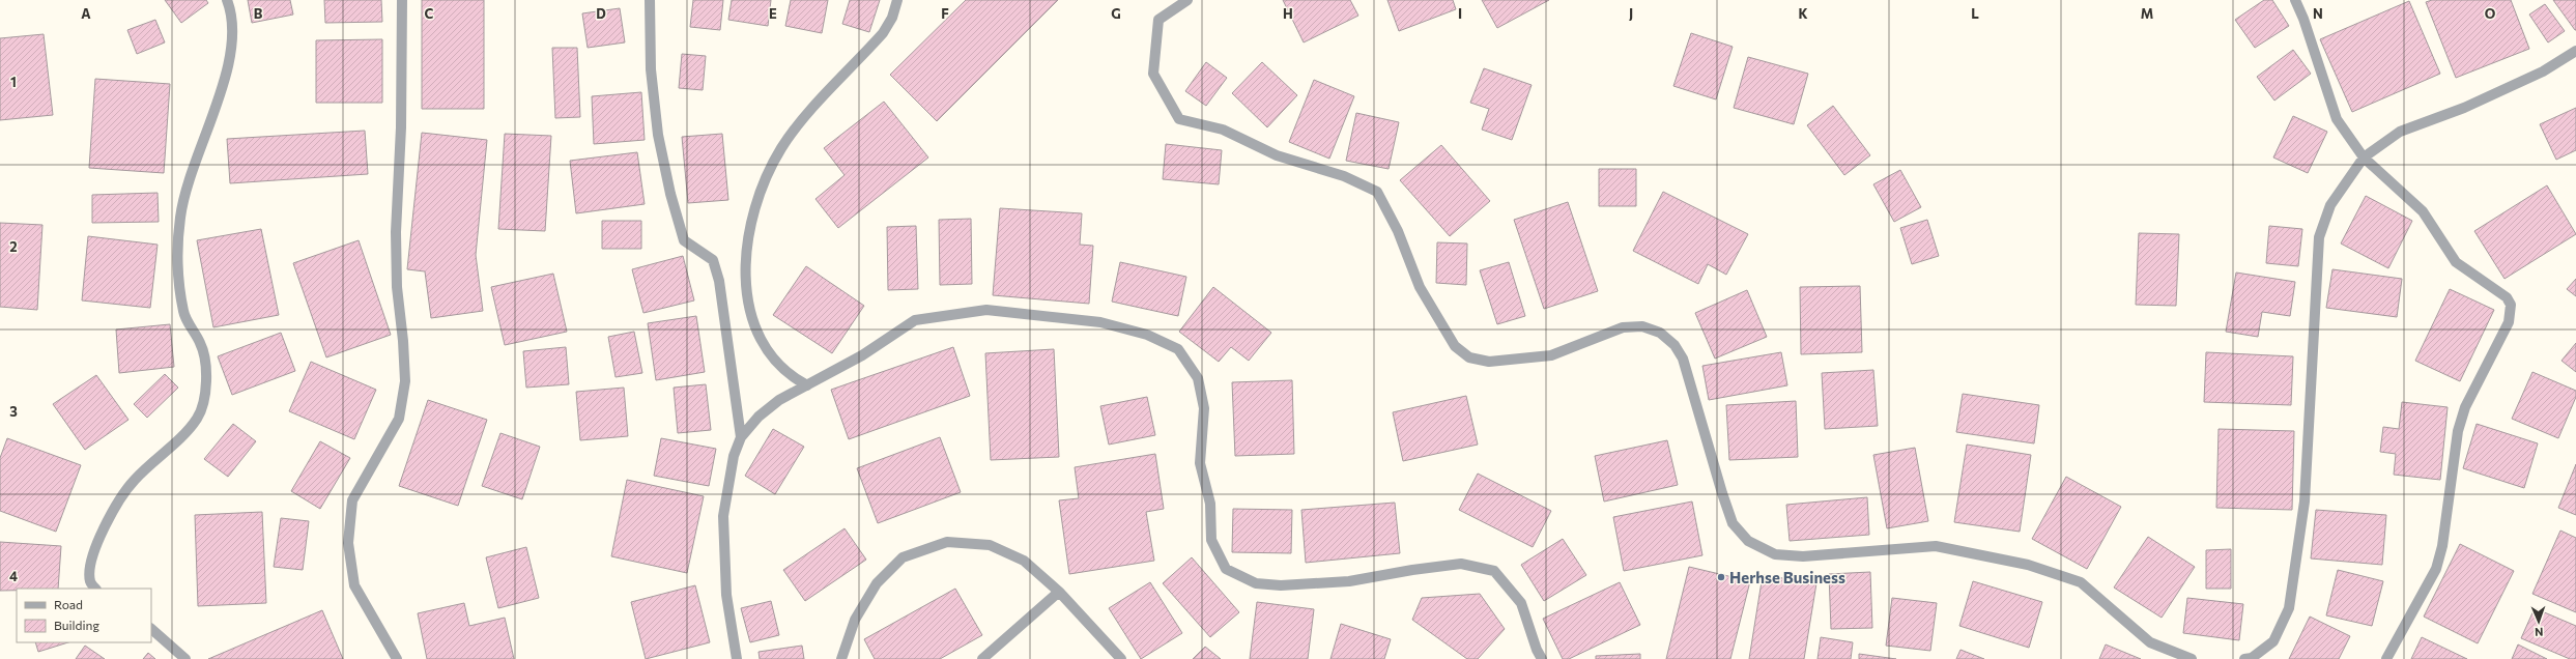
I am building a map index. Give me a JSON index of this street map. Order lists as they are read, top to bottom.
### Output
{
  "places": ["Herhse Business"],
  "legend": ["Road", "Building"],
  "north": "bottom",
  "grid": {
    "columns": [
      "A",
      "B",
      "C",
      "D",
      "E",
      "F",
      "G",
      "H",
      "I",
      "J",
      "K",
      "L",
      "M",
      "N",
      "O"
    ],
    "rows": [
      "1",
      "2",
      "3",
      "4"
    ]
  }
}
